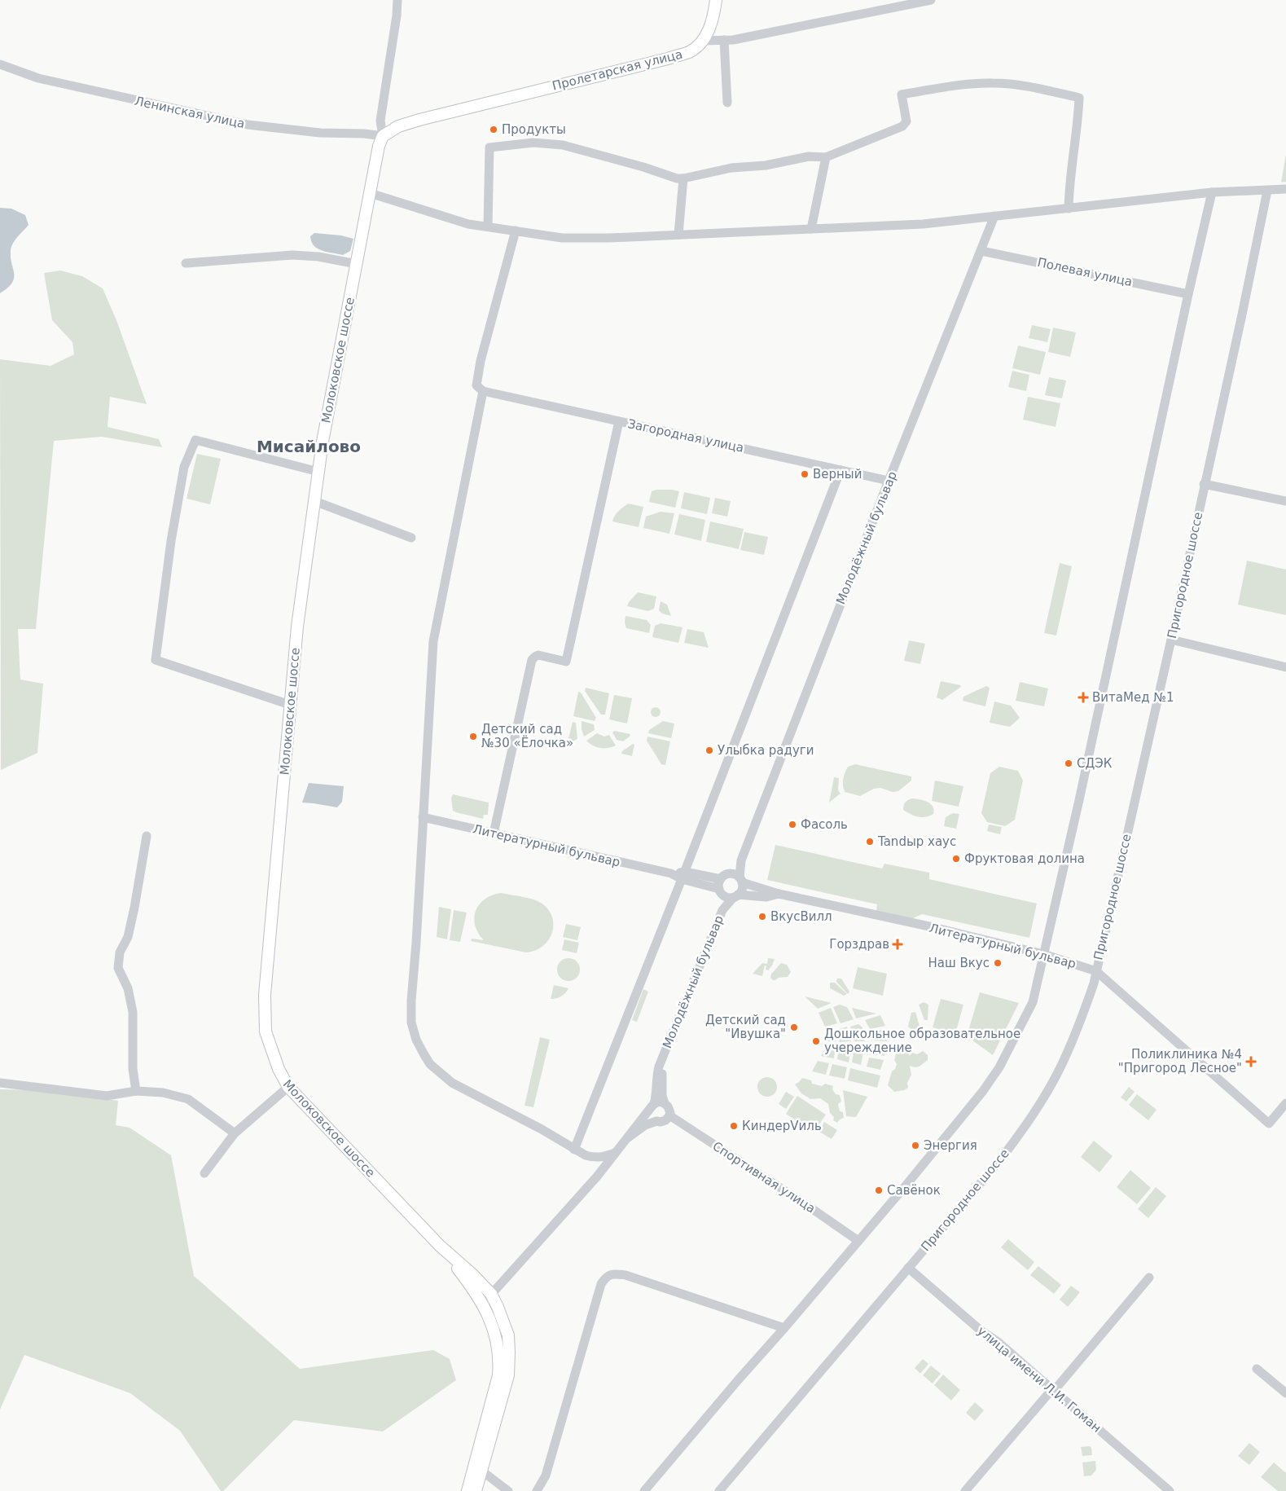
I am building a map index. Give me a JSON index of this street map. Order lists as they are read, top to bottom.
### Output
{
  "streets": {
    "main road": ["Пролетарская улица", "Молоковское шоссе"],
    "street": [
      "Ленинская улица",
      "Полевая улица",
      "Загородная улица",
      "Молодёжный бульвар",
      "Пригородное шоссе",
      "Литературный бульвар",
      "Спортивная улица",
      "улица имени Л.И. Гоман"
    ]
  },
  "crossings": [
    ["Пролетарская улица", "Ленинская улица"],
    ["Пролетарская улица", "Молоковское шоссе"],
    ["Ленинская улица", "Молоковское шоссе"],
    ["Полевая улица", "Молодёжный бульвар"],
    ["Загородная улица", "Молодёжный бульвар"],
    ["Молодёжный бульвар", "Литературный бульвар"],
    ["Молодёжный бульвар", "Спортивная улица"],
    ["Пригородное шоссе", "Литературный бульвар"],
    ["Пригородное шоссе", "улица имени Л.И. Гоман"]
  ],
  "districts": ["Мисайлово"],
  "places": {
    "other": [
      "Продукты",
      "Верный",
      "Детский сад №30 «Ёлочка»",
      "Улыбка радуги",
      "СДЭК",
      "Фасоль",
      "Tandыр хаус",
      "Фруктовая долина",
      "ВкусВилл",
      "Наш Вкус",
      "Детский сад \"Ивушка\"",
      "Дошкольное образовательное учереждение",
      "КиндерVиль",
      "Энергия",
      "Савёнок"
    ],
    "health": ["ВитаМед №1", "Горздрав", "Поликлиника №4 \"Пригород Лесное\""]
  }
}
